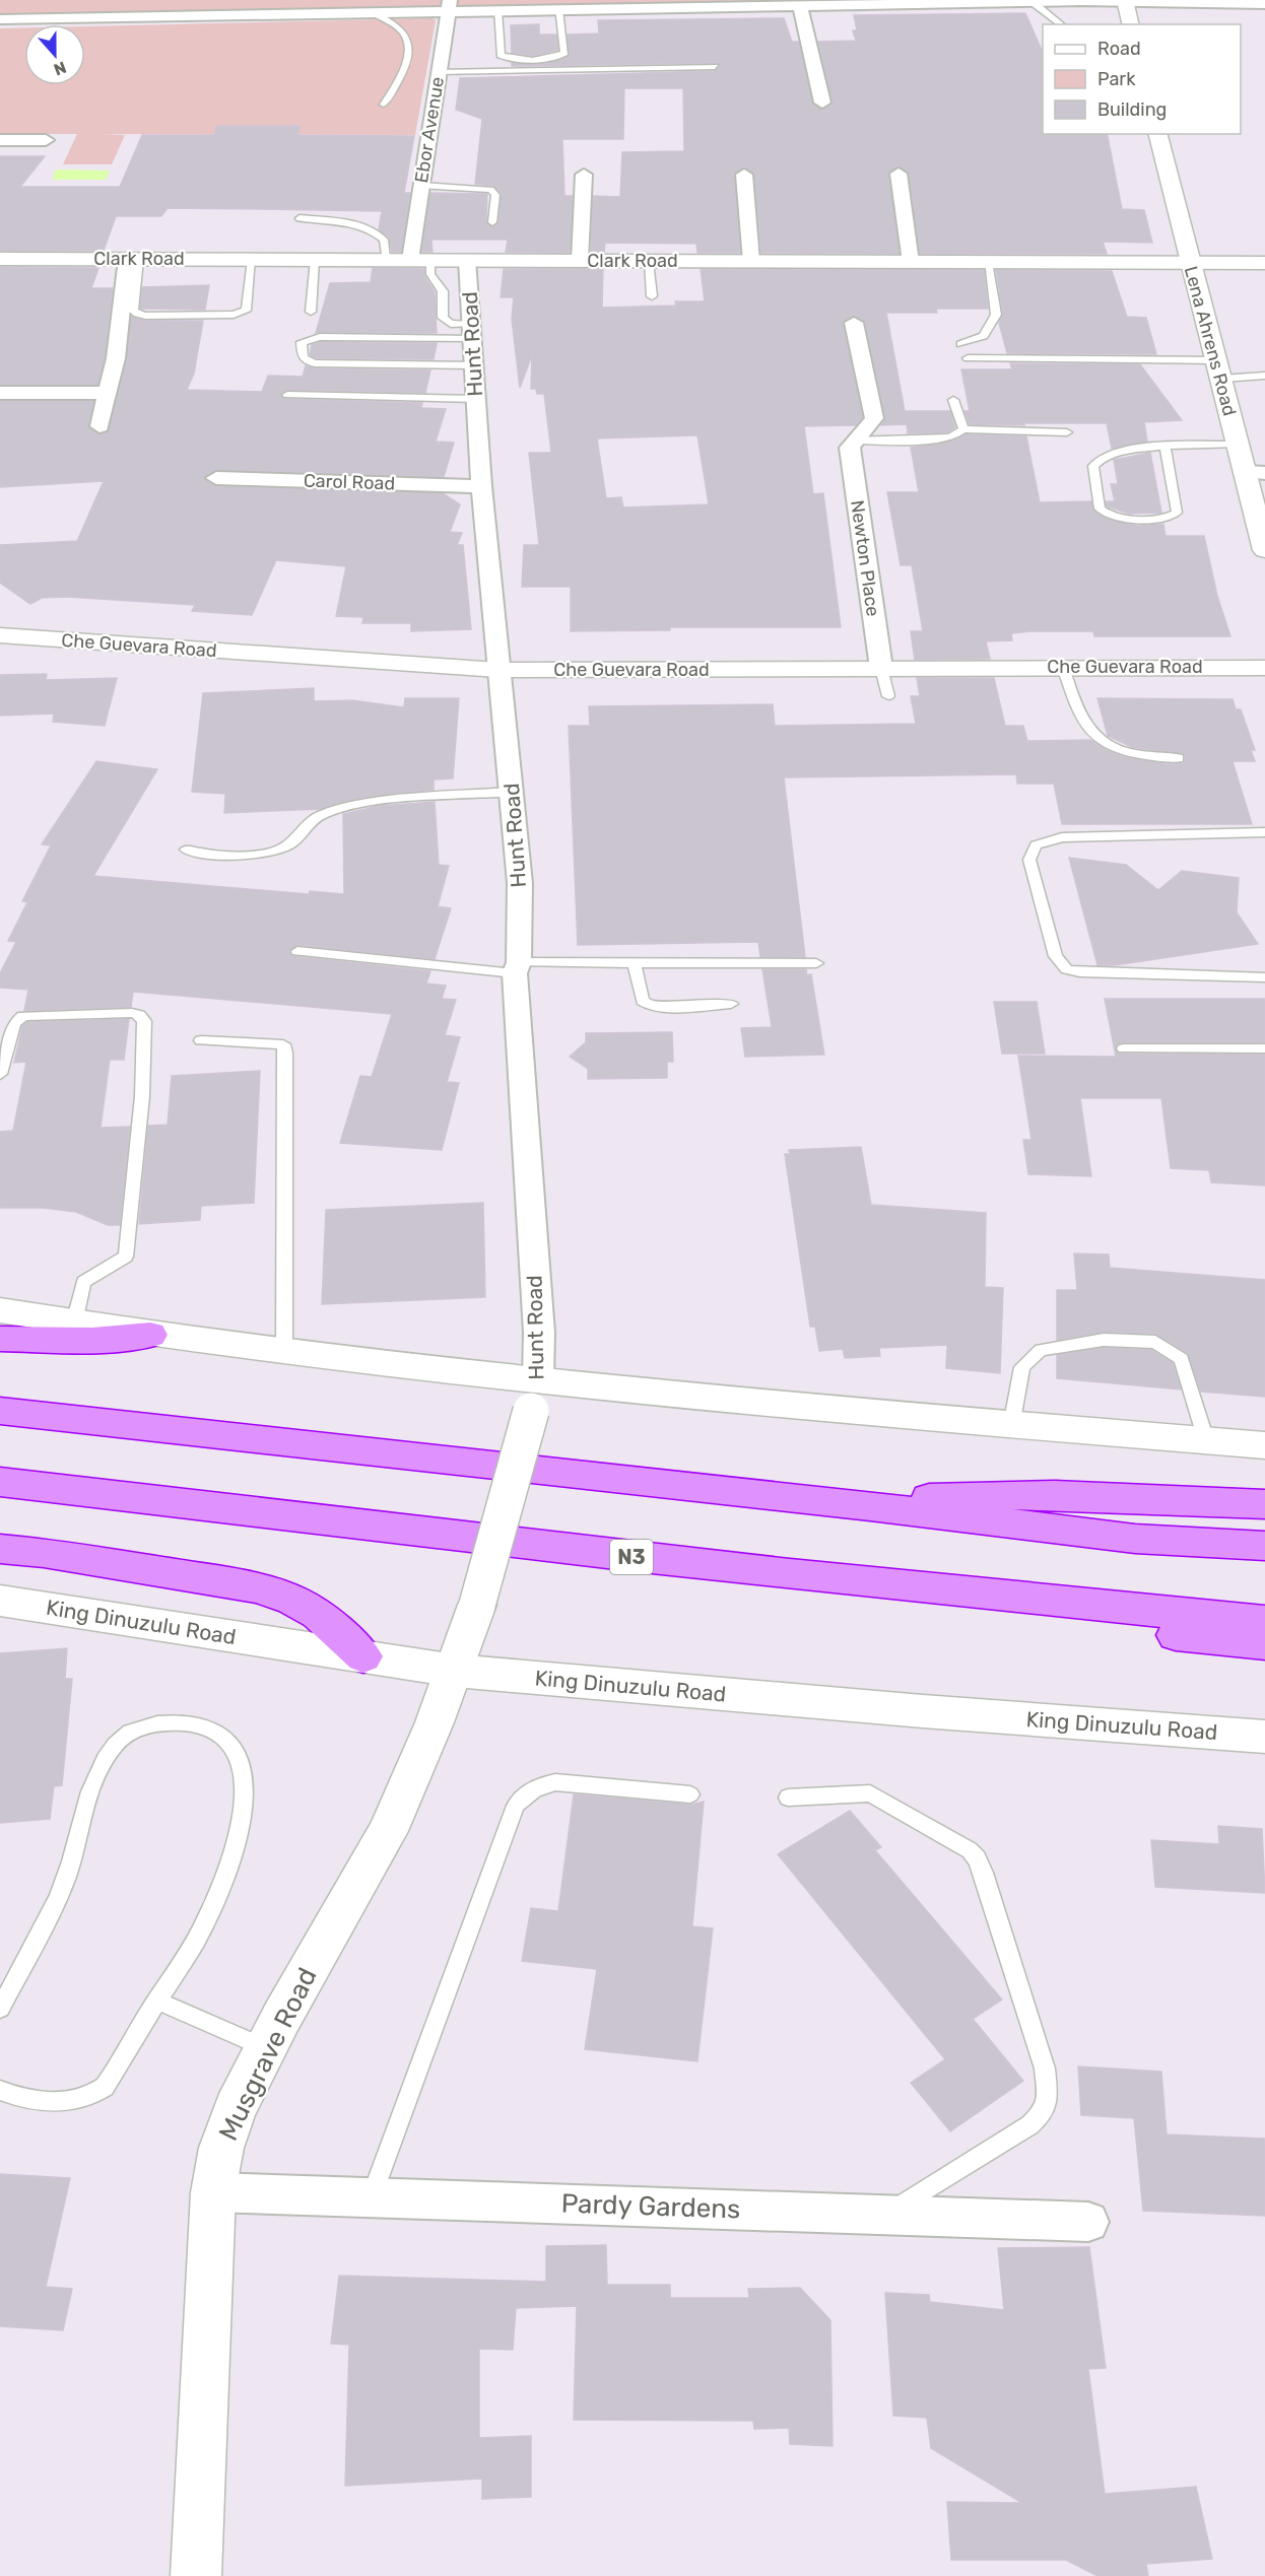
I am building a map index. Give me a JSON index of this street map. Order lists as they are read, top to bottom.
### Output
{
  "streets": {
    "highway": ["N3"],
    "main road": [
      "Clark Road",
      "Lena Ahrens Road",
      "Che Guevara Road",
      "King Dinuzulu Road",
      "Musgrave Road"
    ],
    "street": [
      "Ebor Avenue",
      "Hunt Road",
      "Carol Road",
      "Newton Place",
      "Pardy Gardens"
    ]
  },
  "crossings": [
    ["Ebor Avenue", "Clark Road"],
    ["Clark Road", "Lena Ahrens Road"],
    ["Clark Road", "Hunt Road"],
    ["Hunt Road", "Carol Road"],
    ["Hunt Road", "Che Guevara Road"],
    ["Hunt Road", "Musgrave Road"],
    ["Newton Place", "Che Guevara Road"],
    ["King Dinuzulu Road", "Musgrave Road"],
    ["Musgrave Road", "Pardy Gardens"]
  ],
  "legend": ["Road", "Park", "Building"],
  "north": "bottom"
}
